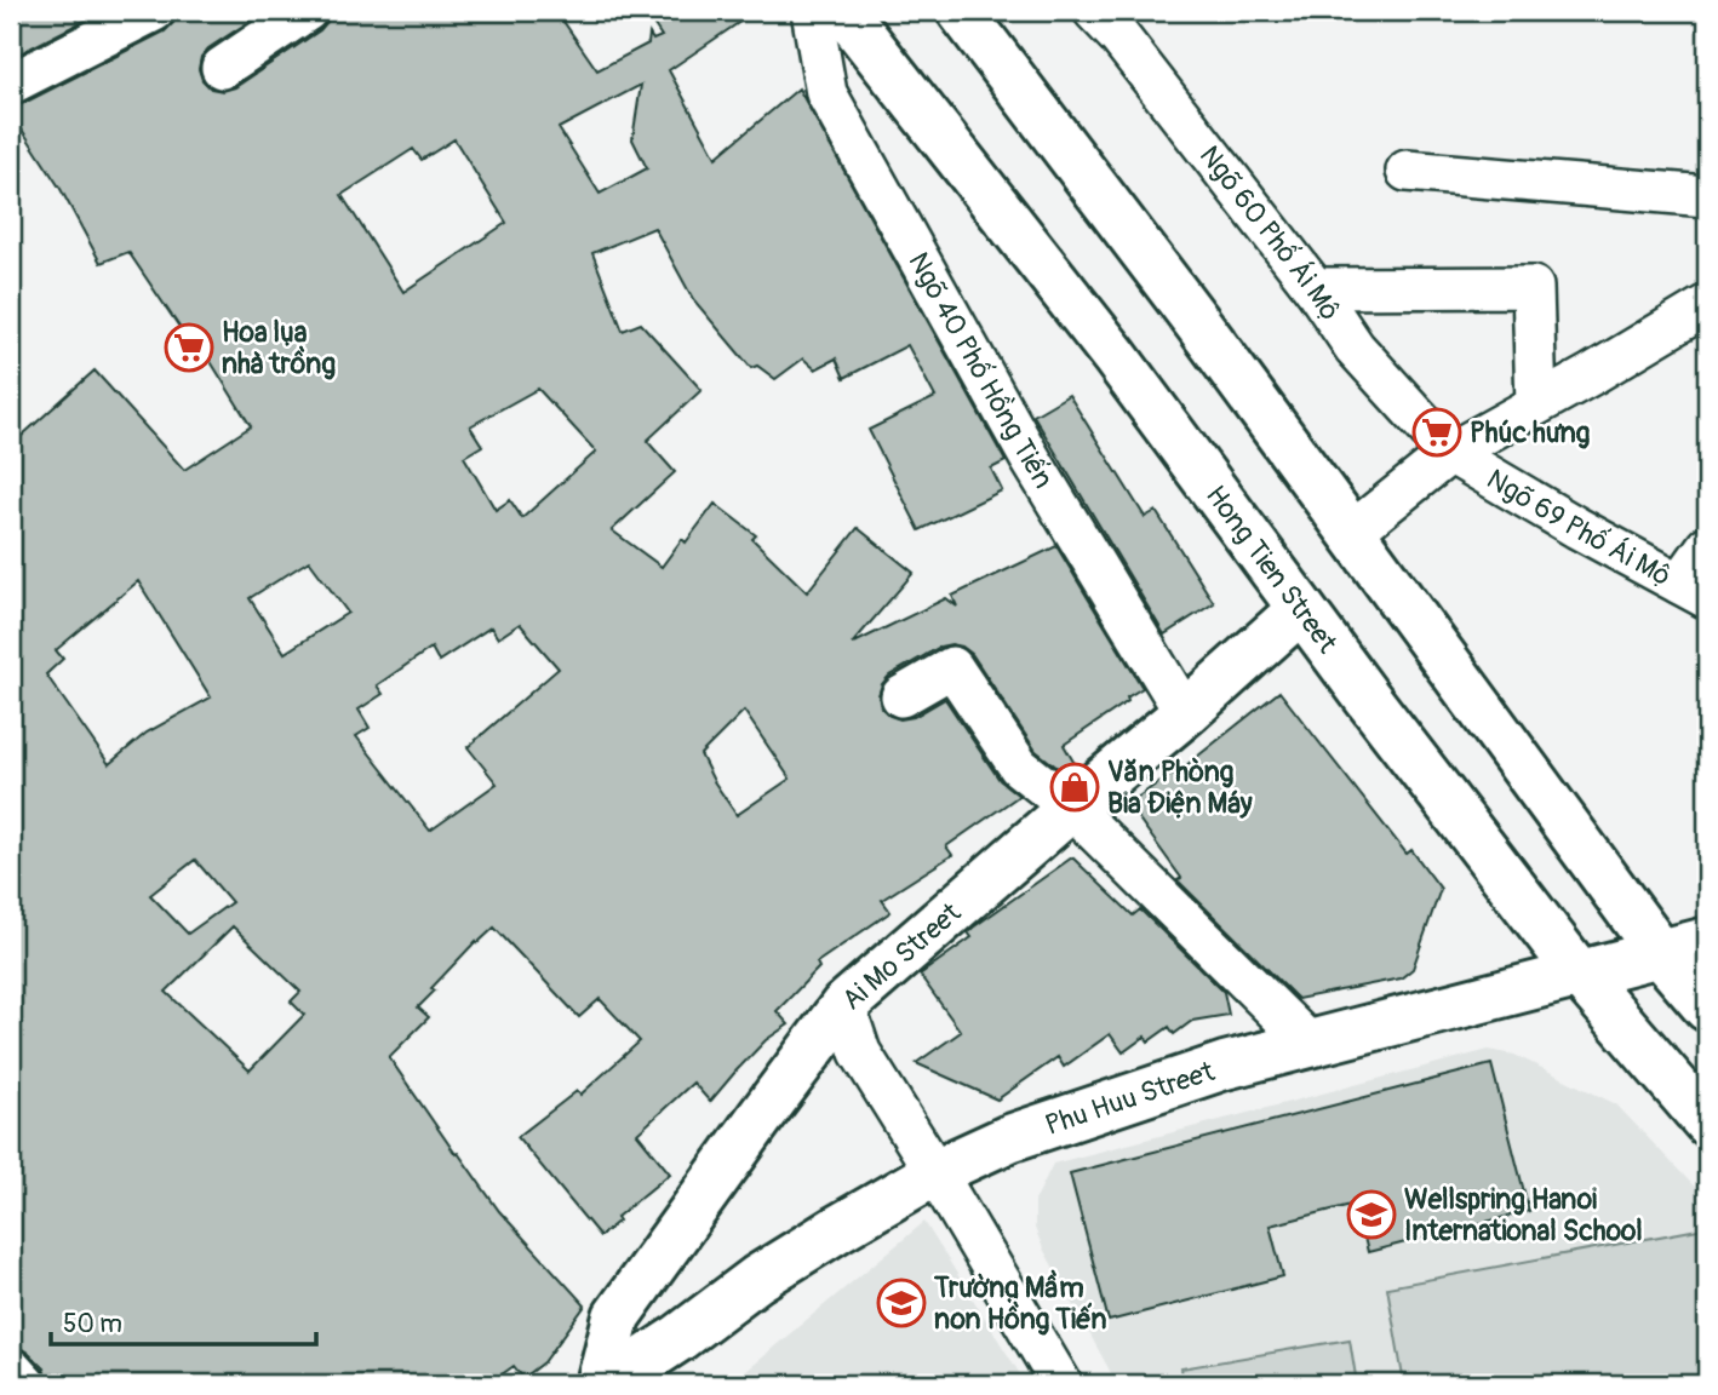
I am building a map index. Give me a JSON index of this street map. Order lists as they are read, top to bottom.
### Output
{
  "streets": {
    "main road": ["Hong Tien Street", "Ai Mo Street", "Phu Huu Street"],
    "street": ["Ngõ 60 Phố Ái Mộ", "Ngõ 40 Phố Hồng Tiến", "Ngõ 69 Phố Ái Mộ"]
  },
  "crossings": [
    ["Ngõ 60 Phố Ái Mộ", "Ngõ 69 Phố Ái Mộ"],
    ["Ngõ 40 Phố Hồng Tiến", "Ai Mo Street"],
    ["Hong Tien Street", "Ai Mo Street"],
    ["Hong Tien Street", "Phu Huu Street"]
  ],
  "places": {
    "supermarket": ["Hoa lụa nhà trồng", "Phúc hưng"],
    "shop": ["Văn Phòng Bia Điện Máy"],
    "school or university": ["Wellspring Hanoi International School", "Trường Mầm non Hồng Tiến"]
  },
  "scale_bar": "50 m"
}
